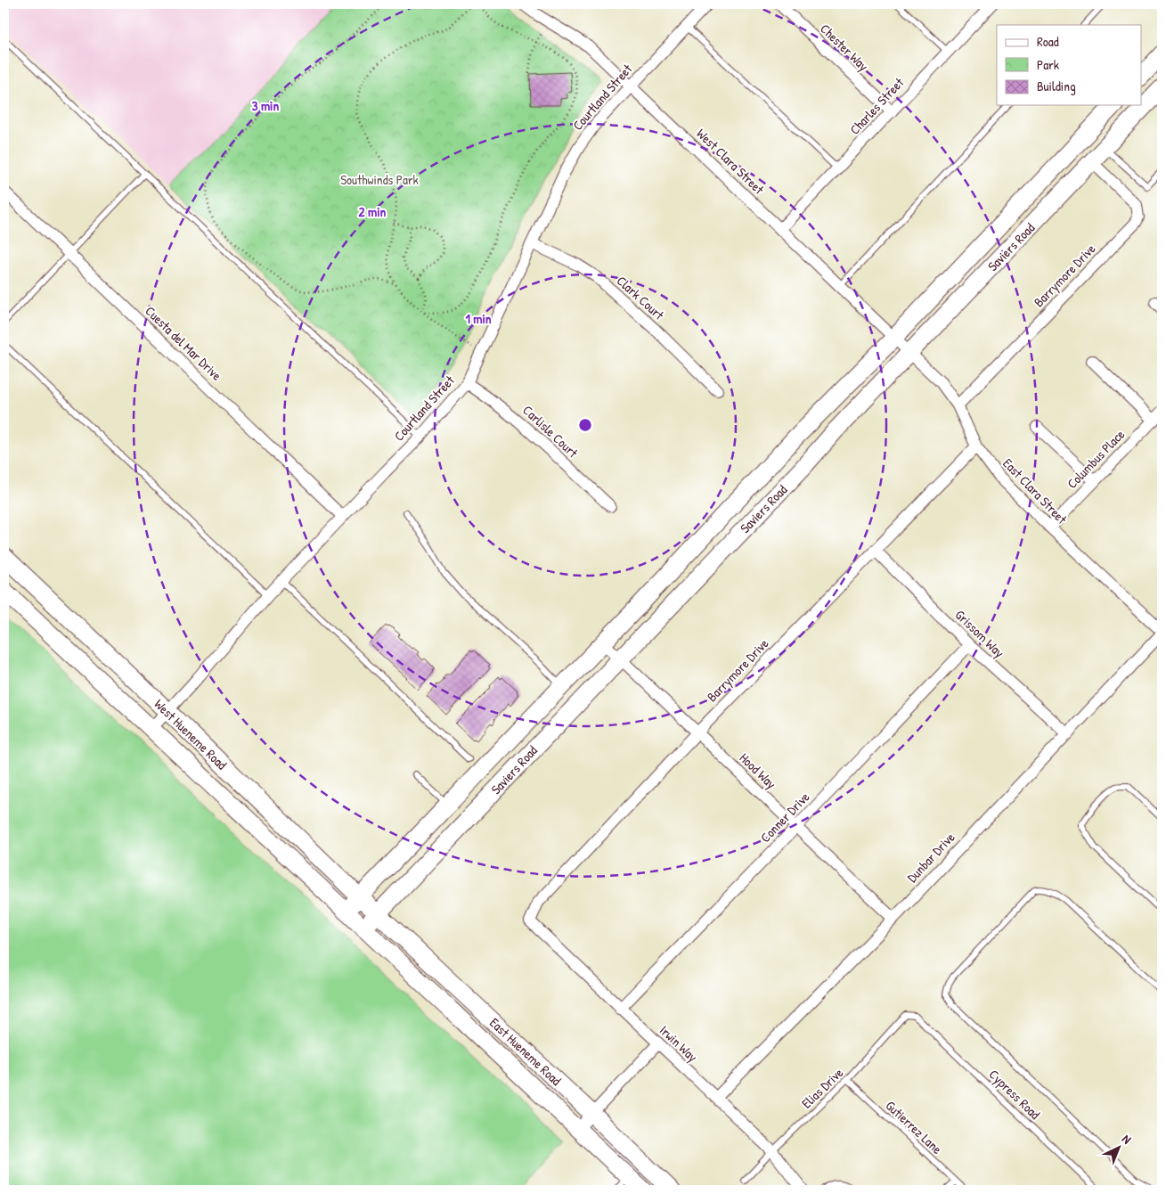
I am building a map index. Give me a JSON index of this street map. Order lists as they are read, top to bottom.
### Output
{
  "streets": {
    "main road": ["Saviers Road", "West Hueneme Road", "East Hueneme Road"],
    "street": [
      "Chester Way",
      "Courtland Street",
      "Charles Street",
      "West Clara Street",
      "Barrymore Drive",
      "Clark Court",
      "Cuesta del Mar Drive",
      "Carlisle Court",
      "Columbus Place",
      "East Clara Street",
      "Grissom Way",
      "Hood Way",
      "Conner Drive",
      "Dunbar Drive",
      "Irwin Way"
    ],
    "lane": ["Elias Drive", "Cypress Road", "Gutierrez Lane"]
  },
  "crossings": [
    ["Chester Way", "Charles Street"],
    ["Courtland Street", "West Clara Street"],
    ["Courtland Street", "Clark Court"],
    ["Courtland Street", "Cuesta del Mar Drive"],
    ["Courtland Street", "Carlisle Court"],
    ["Courtland Street", "West Hueneme Road"],
    ["Charles Street", "West Clara Street"],
    ["West Clara Street", "Saviers Road"],
    ["West Clara Street", "East Clara Street"],
    ["Saviers Road", "Barrymore Drive"],
    ["Saviers Road", "East Clara Street"],
    ["Saviers Road", "West Hueneme Road"],
    ["Saviers Road", "Hood Way"],
    ["Saviers Road", "East Hueneme Road"],
    ["Barrymore Drive", "East Clara Street"],
    ["Barrymore Drive", "Grissom Way"],
    ["Barrymore Drive", "Hood Way"],
    ["Barrymore Drive", "Irwin Way"],
    ["Columbus Place", "East Clara Street"],
    ["East Clara Street", "Dunbar Drive"],
    ["Grissom Way", "Conner Drive"],
    ["Grissom Way", "Dunbar Drive"],
    ["West Hueneme Road", "East Hueneme Road"],
    ["Hood Way", "Conner Drive"],
    ["Hood Way", "Dunbar Drive"],
    ["Conner Drive", "Irwin Way"],
    ["Dunbar Drive", "Irwin Way"],
    ["Irwin Way", "Elias Drive"],
    ["Elias Drive", "Cypress Road"],
    ["Elias Drive", "Gutierrez Lane"]
  ],
  "parks": ["Southwinds Park"],
  "legend": ["Road", "Park", "Building"],
  "north": "top right",
  "rings": ["3 min", "2 min", "1 min"]
}
